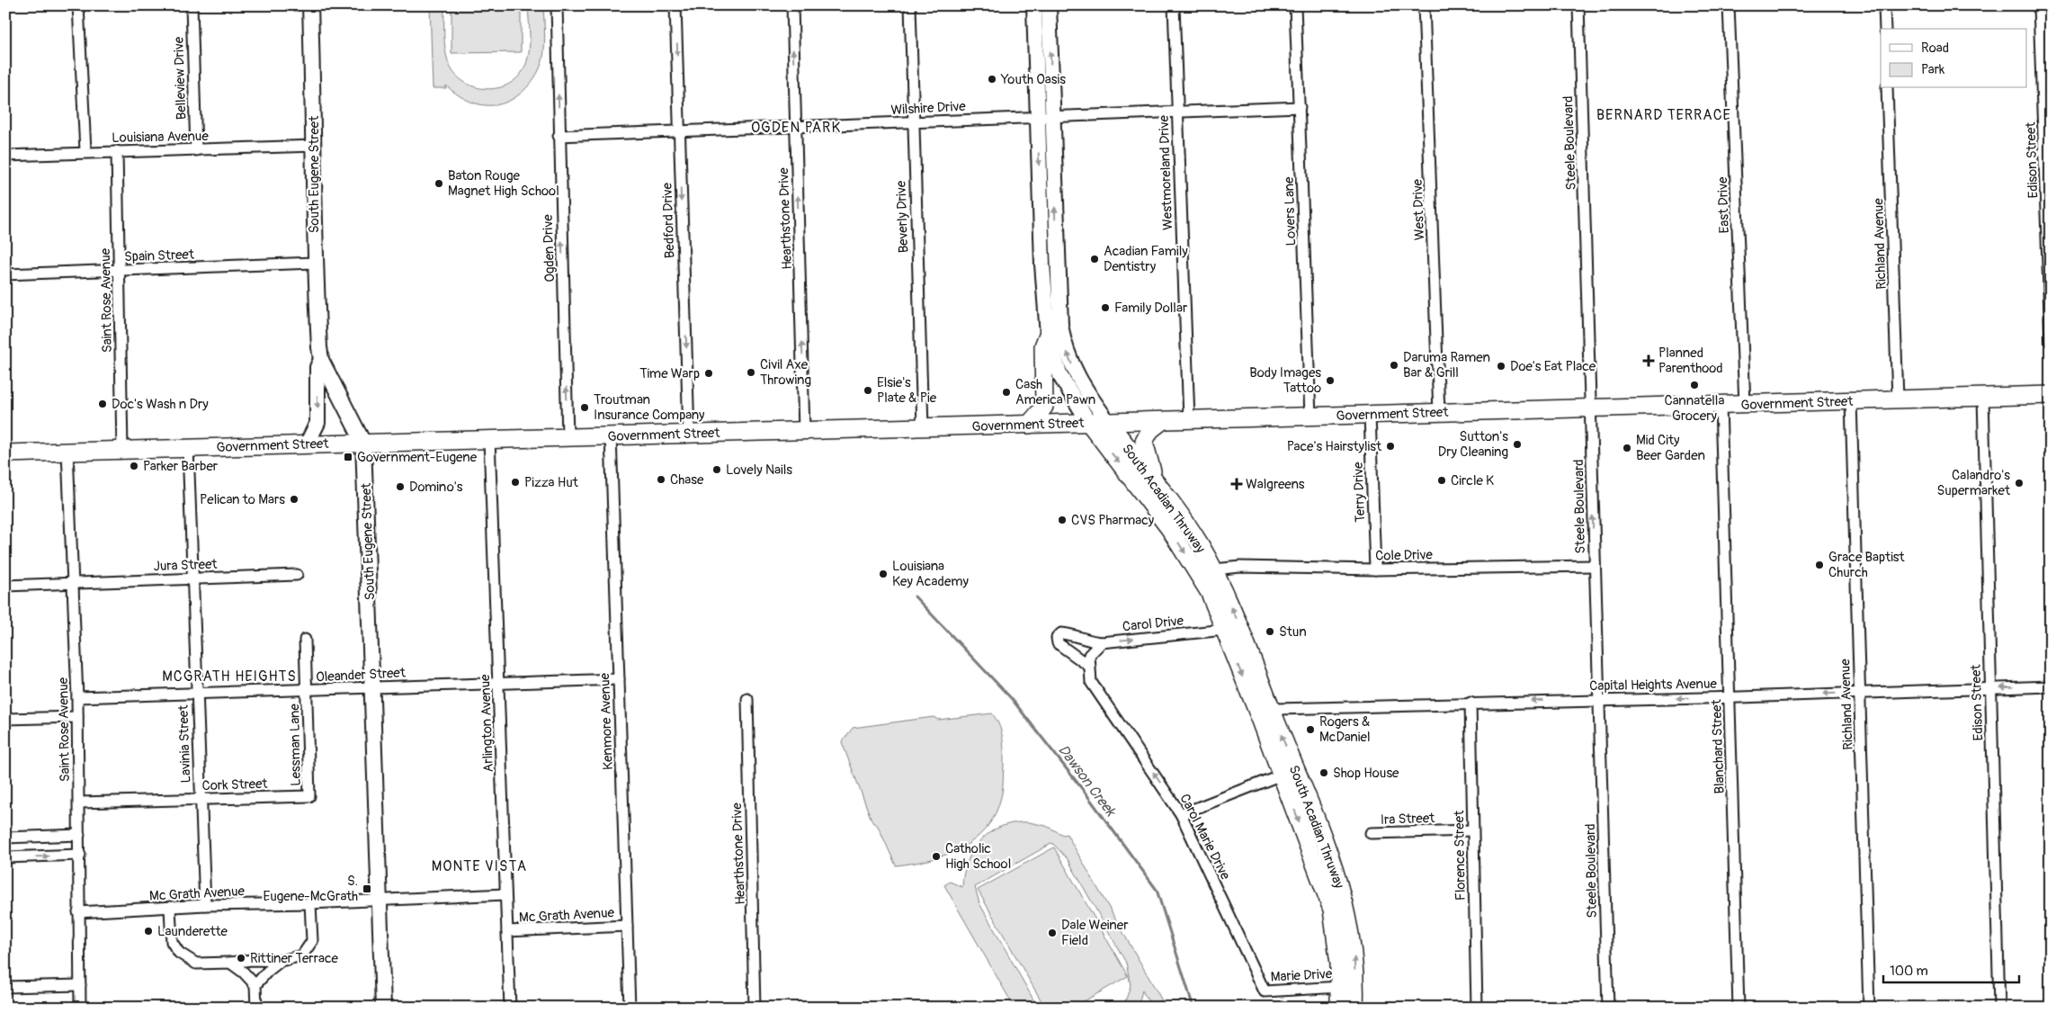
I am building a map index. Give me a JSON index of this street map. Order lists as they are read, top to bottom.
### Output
{
  "streets": {
    "main road": ["Government Street", "South Acadian Thruway"],
    "street": [
      "Belleview Drive",
      "Wilshire Drive",
      "Louisiana Avenue",
      "Steele Boulevard",
      "Edison Street",
      "Westmoreland Drive",
      "South Eugene Street",
      "East Drive",
      "West Drive",
      "Lovers Lane",
      "Beverly Drive",
      "Hearthstone Drive",
      "Bedford Drive",
      "Richland Avenue",
      "Ogden Drive",
      "Spain Street",
      "Saint Rose Avenue",
      "Terry Drive",
      "Cole Drive",
      "Jura Street",
      "Carol Drive",
      "Oleander Street",
      "Capital Heights Avenue",
      "Kenmore Avenue",
      "Arlington Avenue",
      "Lavinia Street",
      "Lessman Lane",
      "Blanchard Street",
      "Cork Street",
      "Ira Street",
      "Carol Marie Drive",
      "Florence Street",
      "Mc Grath Avenue",
      "Marie Drive"
    ]
  },
  "crossings": [
    ["Belleview Drive", "Louisiana Avenue"],
    ["Wilshire Drive", "Westmoreland Drive"],
    ["Wilshire Drive", "Lovers Lane"],
    ["Wilshire Drive", "Beverly Drive"],
    ["Wilshire Drive", "Hearthstone Drive"],
    ["Wilshire Drive", "Bedford Drive"],
    ["Wilshire Drive", "Ogden Drive"],
    ["Wilshire Drive", "South Acadian Thruway"],
    ["Louisiana Avenue", "South Eugene Street"],
    ["Louisiana Avenue", "Saint Rose Avenue"],
    ["Steele Boulevard", "Government Street"],
    ["Steele Boulevard", "Cole Drive"],
    ["Steele Boulevard", "Capital Heights Avenue"],
    ["Edison Street", "Government Street"],
    ["Edison Street", "Capital Heights Avenue"],
    ["Westmoreland Drive", "Government Street"],
    ["South Eugene Street", "Spain Street"],
    ["South Eugene Street", "Government Street"],
    ["South Eugene Street", "Oleander Street"],
    ["South Eugene Street", "Mc Grath Avenue"],
    ["East Drive", "Government Street"],
    ["West Drive", "Government Street"],
    ["Lovers Lane", "Government Street"],
    ["Beverly Drive", "Government Street"],
    ["Hearthstone Drive", "Government Street"],
    ["Bedford Drive", "Government Street"],
    ["Richland Avenue", "Government Street"],
    ["Richland Avenue", "Capital Heights Avenue"],
    ["Ogden Drive", "Government Street"],
    ["Spain Street", "Saint Rose Avenue"],
    ["Saint Rose Avenue", "Government Street"],
    ["Saint Rose Avenue", "Jura Street"],
    ["Saint Rose Avenue", "Oleander Street"],
    ["Saint Rose Avenue", "Cork Street"],
    ["Saint Rose Avenue", "Mc Grath Avenue"],
    ["Government Street", "Terry Drive"],
    ["Government Street", "South Acadian Thruway"],
    ["Government Street", "Kenmore Avenue"],
    ["Government Street", "Arlington Avenue"],
    ["Government Street", "Lavinia Street"],
    ["Government Street", "Blanchard Street"],
    ["Terry Drive", "Cole Drive"],
    ["South Acadian Thruway", "Cole Drive"],
    ["South Acadian Thruway", "Carol Drive"],
    ["South Acadian Thruway", "Capital Heights Avenue"],
    ["South Acadian Thruway", "Marie Drive"],
    ["Jura Street", "Lavinia Street"],
    ["Carol Drive", "Carol Marie Drive"],
    ["Oleander Street", "Kenmore Avenue"],
    ["Oleander Street", "Arlington Avenue"],
    ["Oleander Street", "Lavinia Street"],
    ["Oleander Street", "Lessman Lane"],
    ["Capital Heights Avenue", "Blanchard Street"],
    ["Capital Heights Avenue", "Florence Street"],
    ["Kenmore Avenue", "Mc Grath Avenue"],
    ["Arlington Avenue", "Mc Grath Avenue"],
    ["Lavinia Street", "Cork Street"],
    ["Lavinia Street", "Mc Grath Avenue"],
    ["Lessman Lane", "Cork Street"],
    ["Ira Street", "Florence Street"],
    ["Carol Marie Drive", "Marie Drive"]
  ],
  "one_way": [
    "Hearthstone Drive",
    "Bedford Drive",
    "Ogden Drive",
    "Carol Drive",
    "Capital Heights Avenue",
    "Carol Marie Drive"
  ],
  "districts": [
    "BERNARD TERRACE",
    "OGDEN PARK",
    "MCGRATH HEIGHTS",
    "MONTE VISTA"
  ],
  "water": ["Dawson Creek"],
  "places": {
    "other": [
      "Youth Oasis",
      "Baton Rouge Magnet High School",
      "Acadian Family Dentistry",
      "Family Dollar",
      "Daruma Ramen Bar & Grill",
      "Doe's Eat Place",
      "Civil Axe Throwing",
      "Time Warp",
      "Body Images Tattoo",
      "Cannatella Grocery",
      "Elsie's Plate & Pie",
      "Cash America Pawn",
      "Doc's Wash n Dry",
      "Troutman Insurance Company",
      "Sutton's Dry Cleaning",
      "Pace's Hairstylist",
      "Mid City Beer Garden",
      "Parker Barber",
      "Lovely Nails",
      "Chase",
      "Circle K",
      "Pizza Hut",
      "Calandro's Supermarket",
      "Domino's",
      "Pelican to Mars",
      "CVS Pharmacy",
      "Grace Baptist Church",
      "Louisiana Key Academy",
      "Stun",
      "Rogers & McDaniel",
      "Shop House",
      "Catholic High School",
      "Launderette",
      "Dale Weiner Field",
      "Rittiner Terrace"
    ],
    "health": ["Planned Parenthood", "Walgreens"],
    "transit": ["Government-Eugene", "S. Eugene-McGrath"]
  },
  "legend": ["Road", "Park"],
  "scale_bar": "100 m"
}
